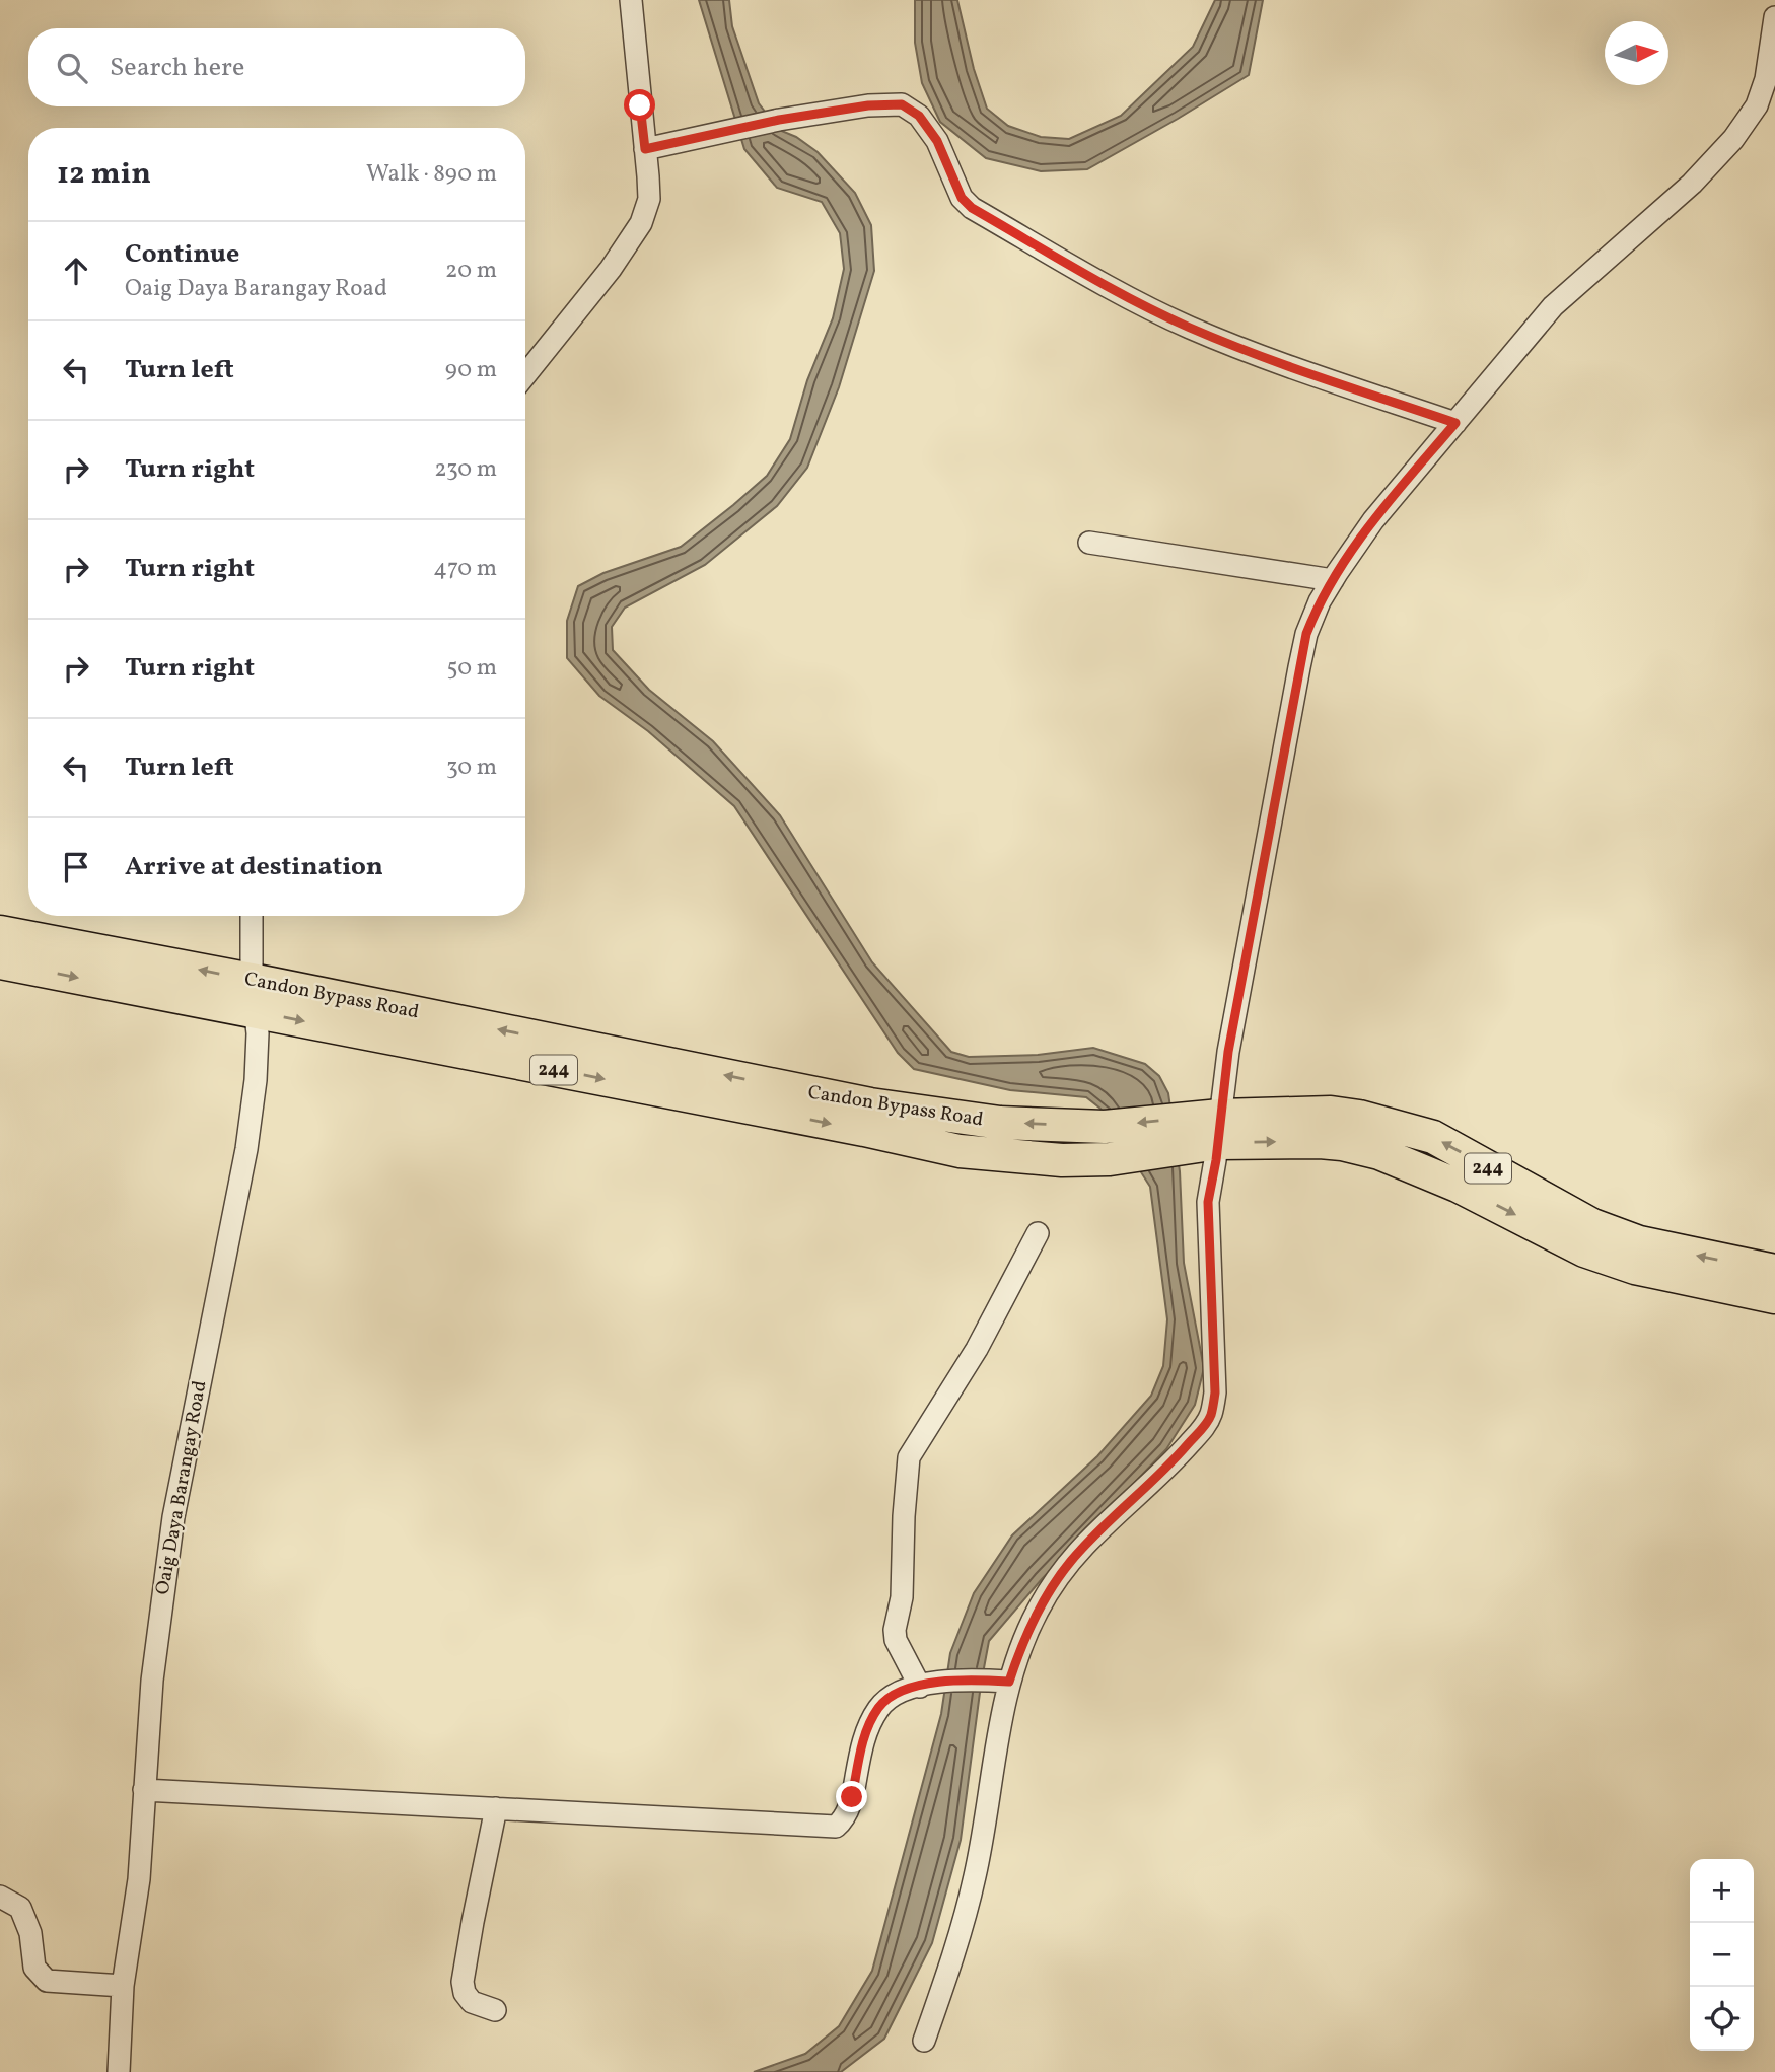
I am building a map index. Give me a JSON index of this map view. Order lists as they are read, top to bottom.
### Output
{
  "streets": {
    "highway": ["Candon Bypass Road", "244"],
    "street": ["Oaig Daya Barangay Road"]
  },
  "crossings": [
    ["Candon Bypass Road", "Oaig Daya Barangay Road"]
  ],
  "north": "right",
  "page": {
    "search": "Search here",
    "heading": ["12 min", "Walk · 890 m"],
    "list": [
      ["Continue", "Oaig Daya Barangay Road", "20 m"],
      ["Turn left", "90 m"],
      ["Turn right", "230 m"],
      ["Turn right", "470 m"],
      ["Turn right", "50 m"],
      ["Turn left", "30 m"],
      "Arrive at destination"
    ],
    "map_buttons": ["+", "−"]
  }
}
